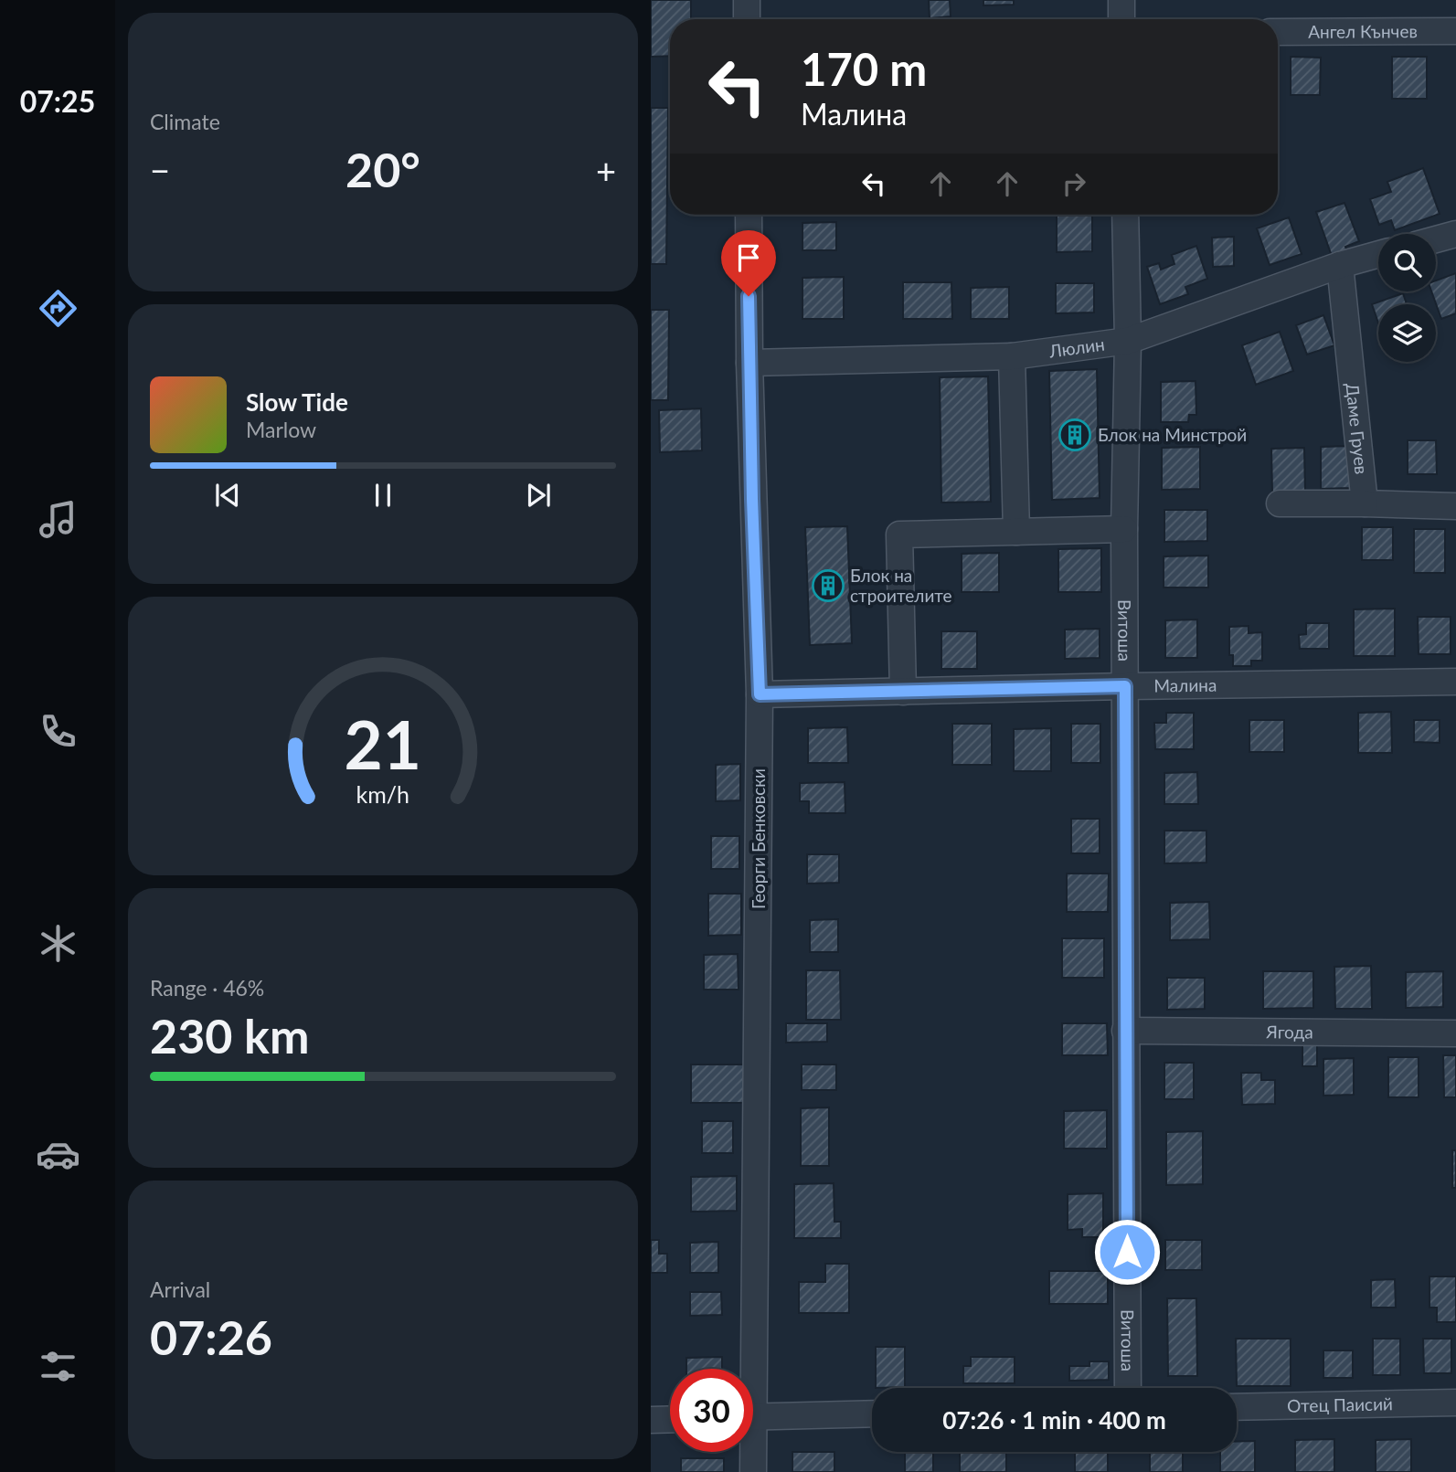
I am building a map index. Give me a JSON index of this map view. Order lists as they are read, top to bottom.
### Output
{
  "streets": {
    "street": [
      "Ангел Кънчев",
      "Люлин",
      "Даме Груев",
      "Витоша",
      "Малина",
      "Георги Бенковски",
      "Ягода",
      "Отец Паисий"
    ]
  },
  "crossings": [
    ["Люлин", "Даме Груев"],
    ["Люлин", "Витоша"],
    ["Люлин", "Георги Бенковски"],
    ["Витоша", "Малина"],
    ["Витоша", "Ягода"],
    ["Малина", "Георги Бенковски"]
  ],
  "places": {
    "building": ["Блок на Минстрой", "Блок на строителите"]
  },
  "page": {
    "tabs": "07:25",
    "tile": [
      "Climate",
      ["Range · 46%", "230 km"],
      ["Arrival", "07:26"]
    ],
    "turn": ["170 m", "Малина"],
    "heat": ["−", "20°", "+"],
    "song": ["Slow Tide", "Marlow"],
    "limit": "30",
    "trip": "07:26 · 1 min · 400 m",
    "gauge": ["21", "km/h"]
  }
}
